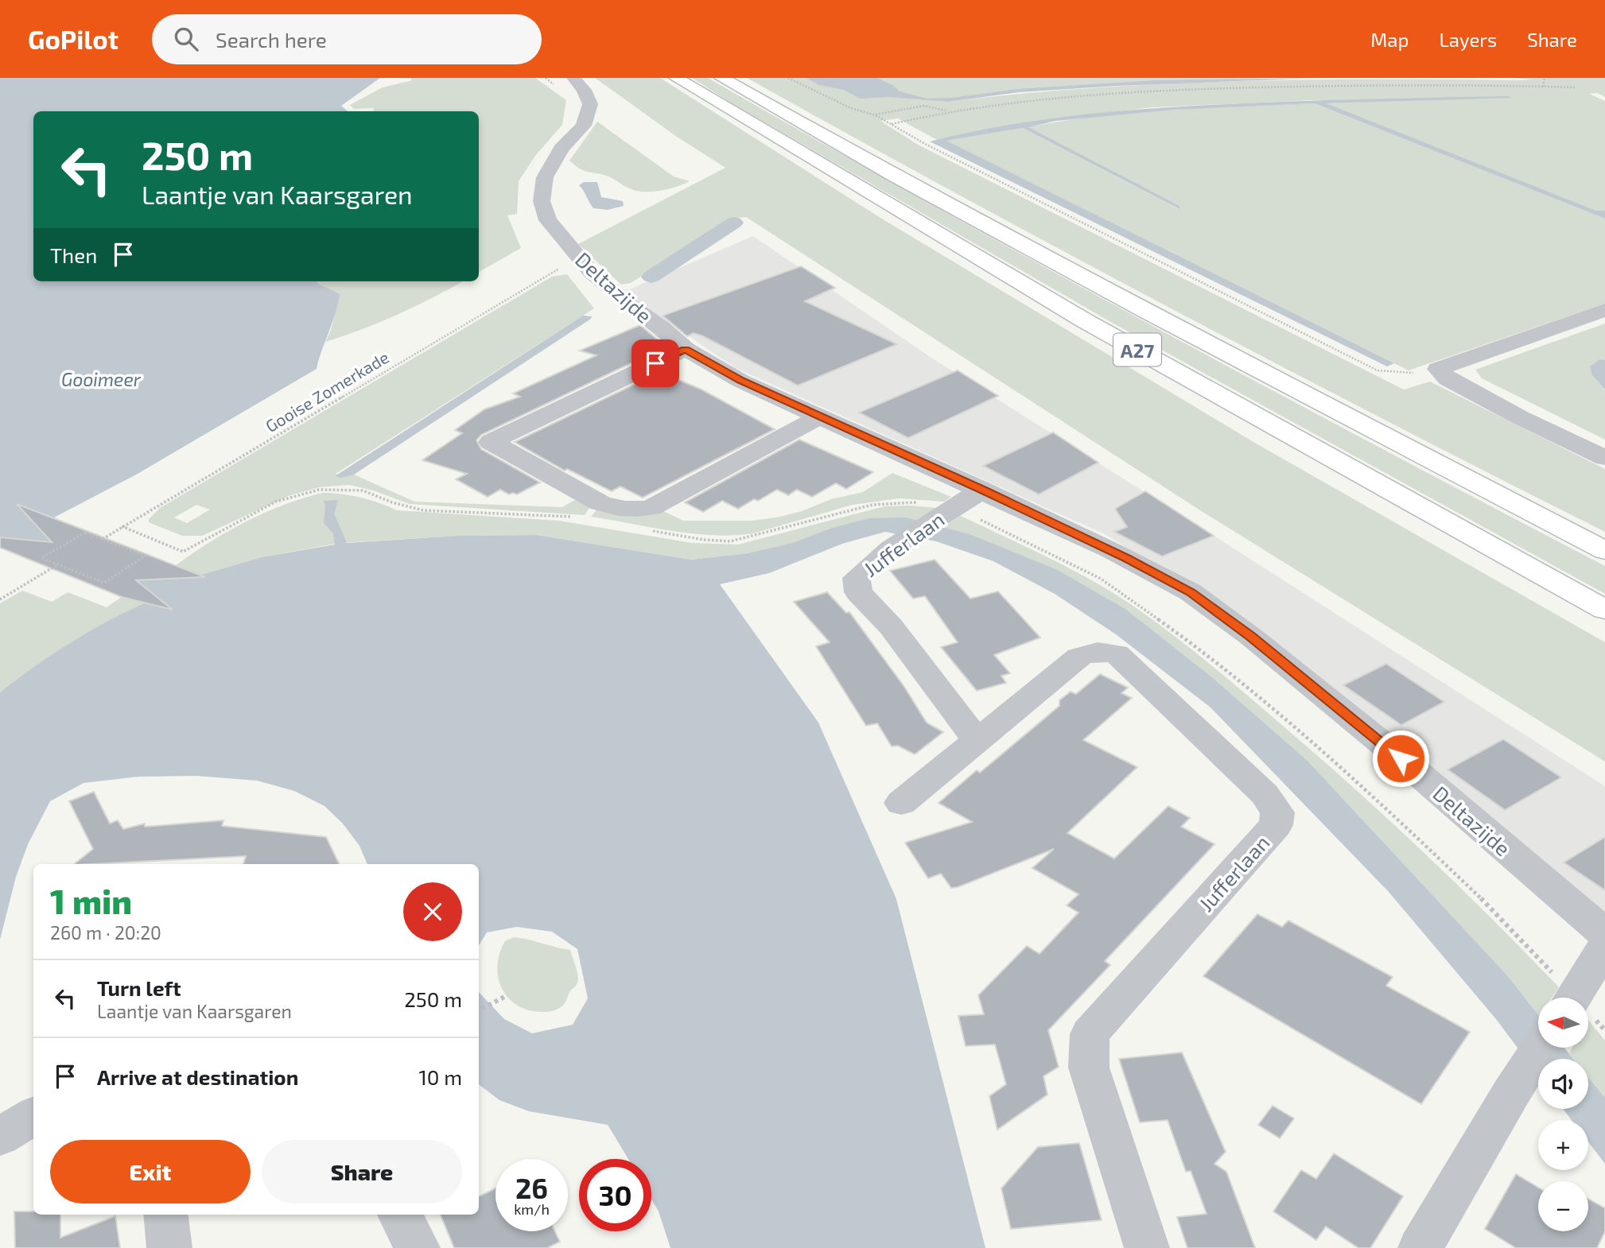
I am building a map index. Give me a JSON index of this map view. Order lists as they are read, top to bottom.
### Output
{
  "streets": {
    "highway": ["A27"],
    "street": ["Deltazijde", "Jufferlaan"],
    "path": ["Gooise Zomerkade"]
  },
  "crossings": [
    ["Deltazijde", "Jufferlaan"]
  ],
  "water": ["Gooimeer"],
  "north": "left",
  "page": {
    "header": "GoPilot",
    "search": "Search here",
    "nav": ["Map", "Layers", "Share"],
    "turn": ["250 m", "Laantje van Kaarsgaren"],
    "then": "Then",
    "heading": ["1 min", "260 m · 20:20"],
    "list": [
      {
        "name": "Turn left",
        "note": "Laantje van Kaarsgaren",
        "value": "250 m"
      },
      {
        "name": "Arrive at destination",
        "value": "10 m"
      }
    ],
    "map_buttons": ["+", "−"],
    "buttons": ["Exit", "Share"],
    "speed": "26 km/h",
    "limit": "30"
  }
}
